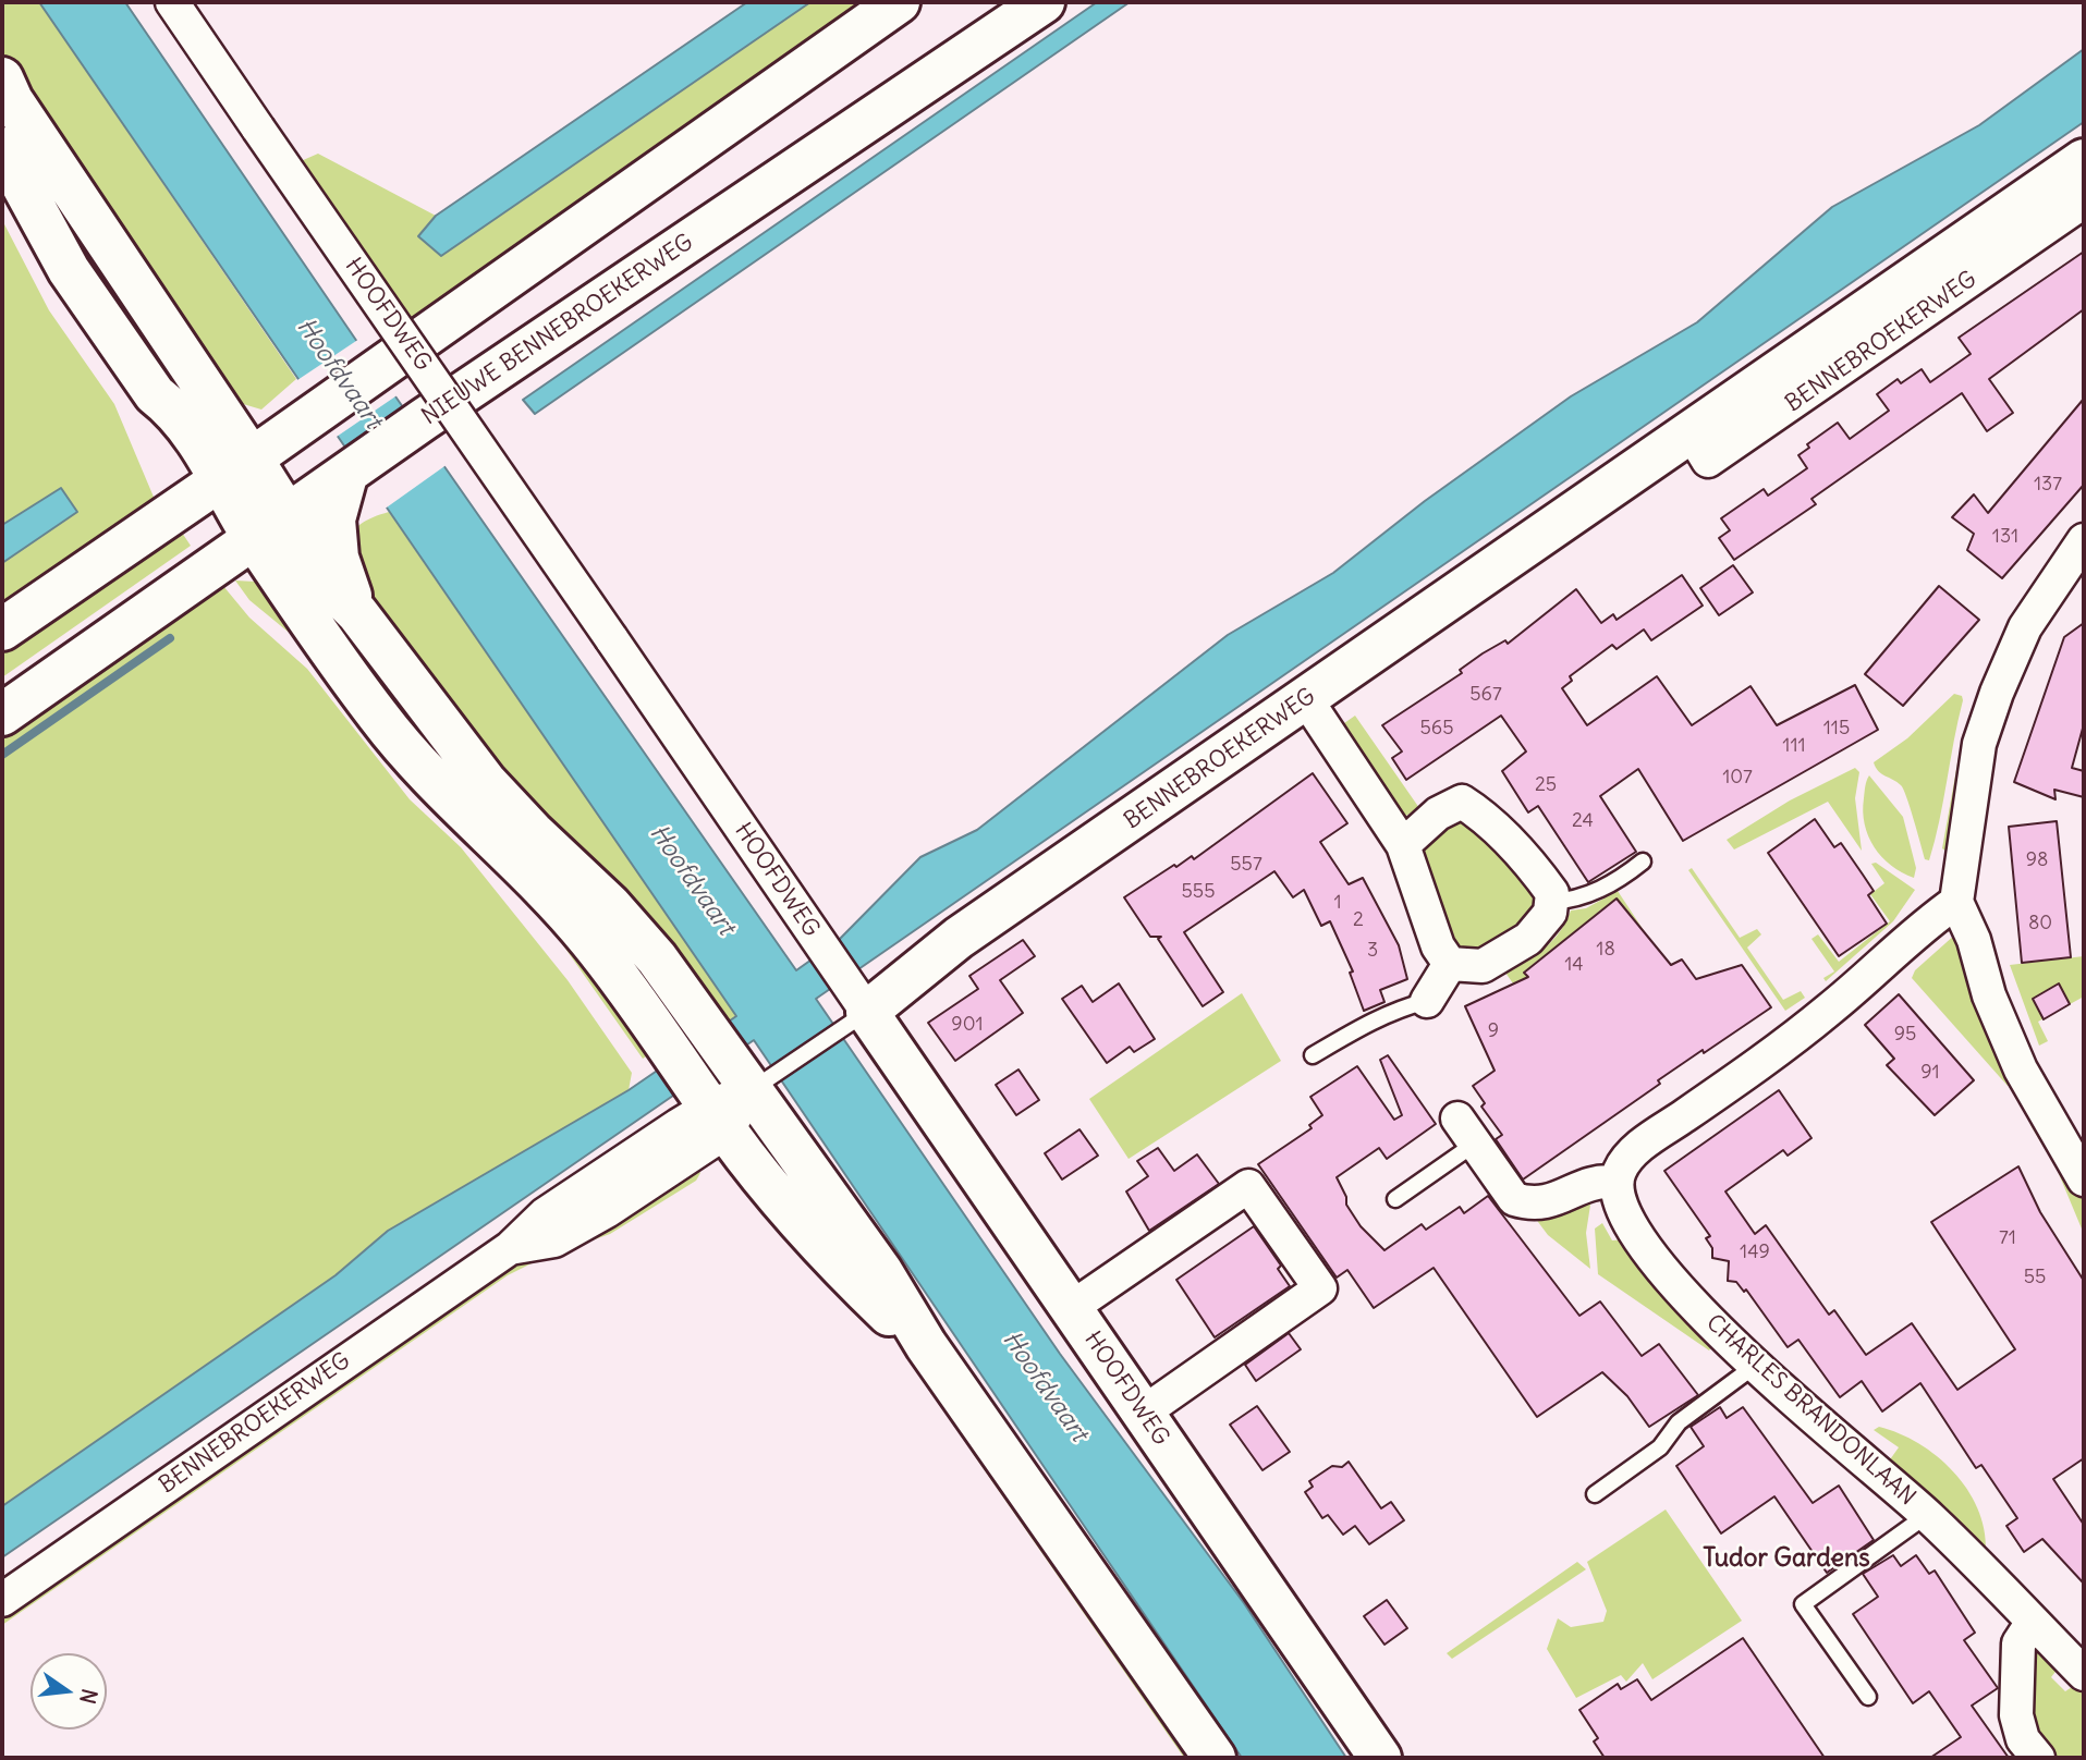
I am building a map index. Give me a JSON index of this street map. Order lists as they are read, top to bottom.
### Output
{
  "streets": {
    "street": [
      "HOOFDWEG",
      "NIEUWE BENNEBROEKERWEG",
      "BENNEBROEKERWEG",
      "CHARLES BRANDONLAAN"
    ]
  },
  "crossings": [
    ["HOOFDWEG", "BENNEBROEKERWEG"]
  ],
  "districts": ["Tudor Gardens"],
  "water": ["Hoofdvaart"],
  "house_numbers": [
    "137",
    "131",
    "567",
    "565",
    "115",
    "111",
    "107",
    "25",
    "24",
    "98",
    "557",
    "555",
    "1",
    "2",
    "80",
    "18",
    "3",
    "14",
    "901",
    "9",
    "95",
    "91",
    "71",
    "149",
    "55"
  ],
  "north": "right"
}
